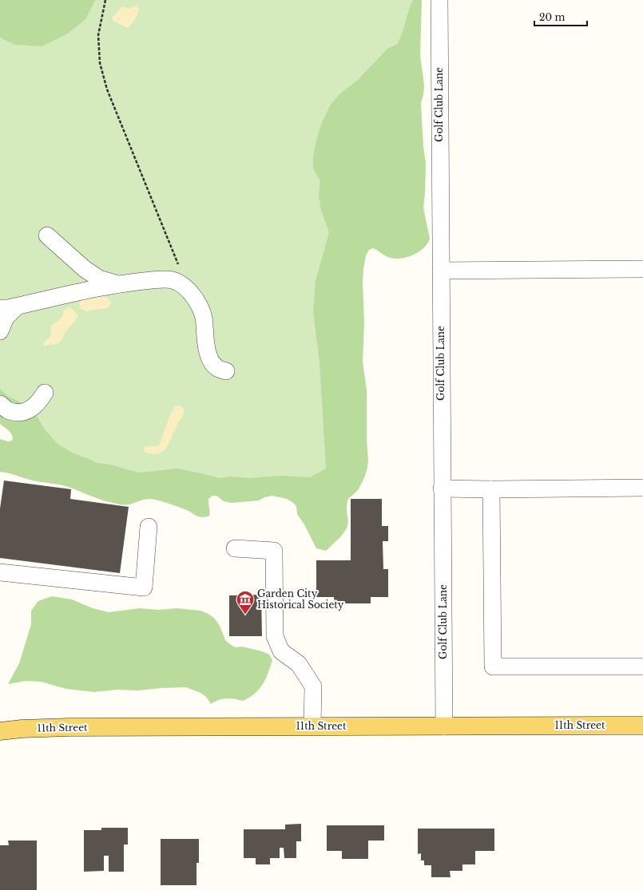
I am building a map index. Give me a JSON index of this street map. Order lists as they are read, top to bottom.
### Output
{
  "streets": {
    "main road": ["11th Street"],
    "street": ["Golf Club Lane"]
  },
  "crossings": [
    ["Golf Club Lane", "11th Street"]
  ],
  "places": {
    "museum": ["Garden City Historical Society"]
  },
  "scale_bar": "20 m"
}
